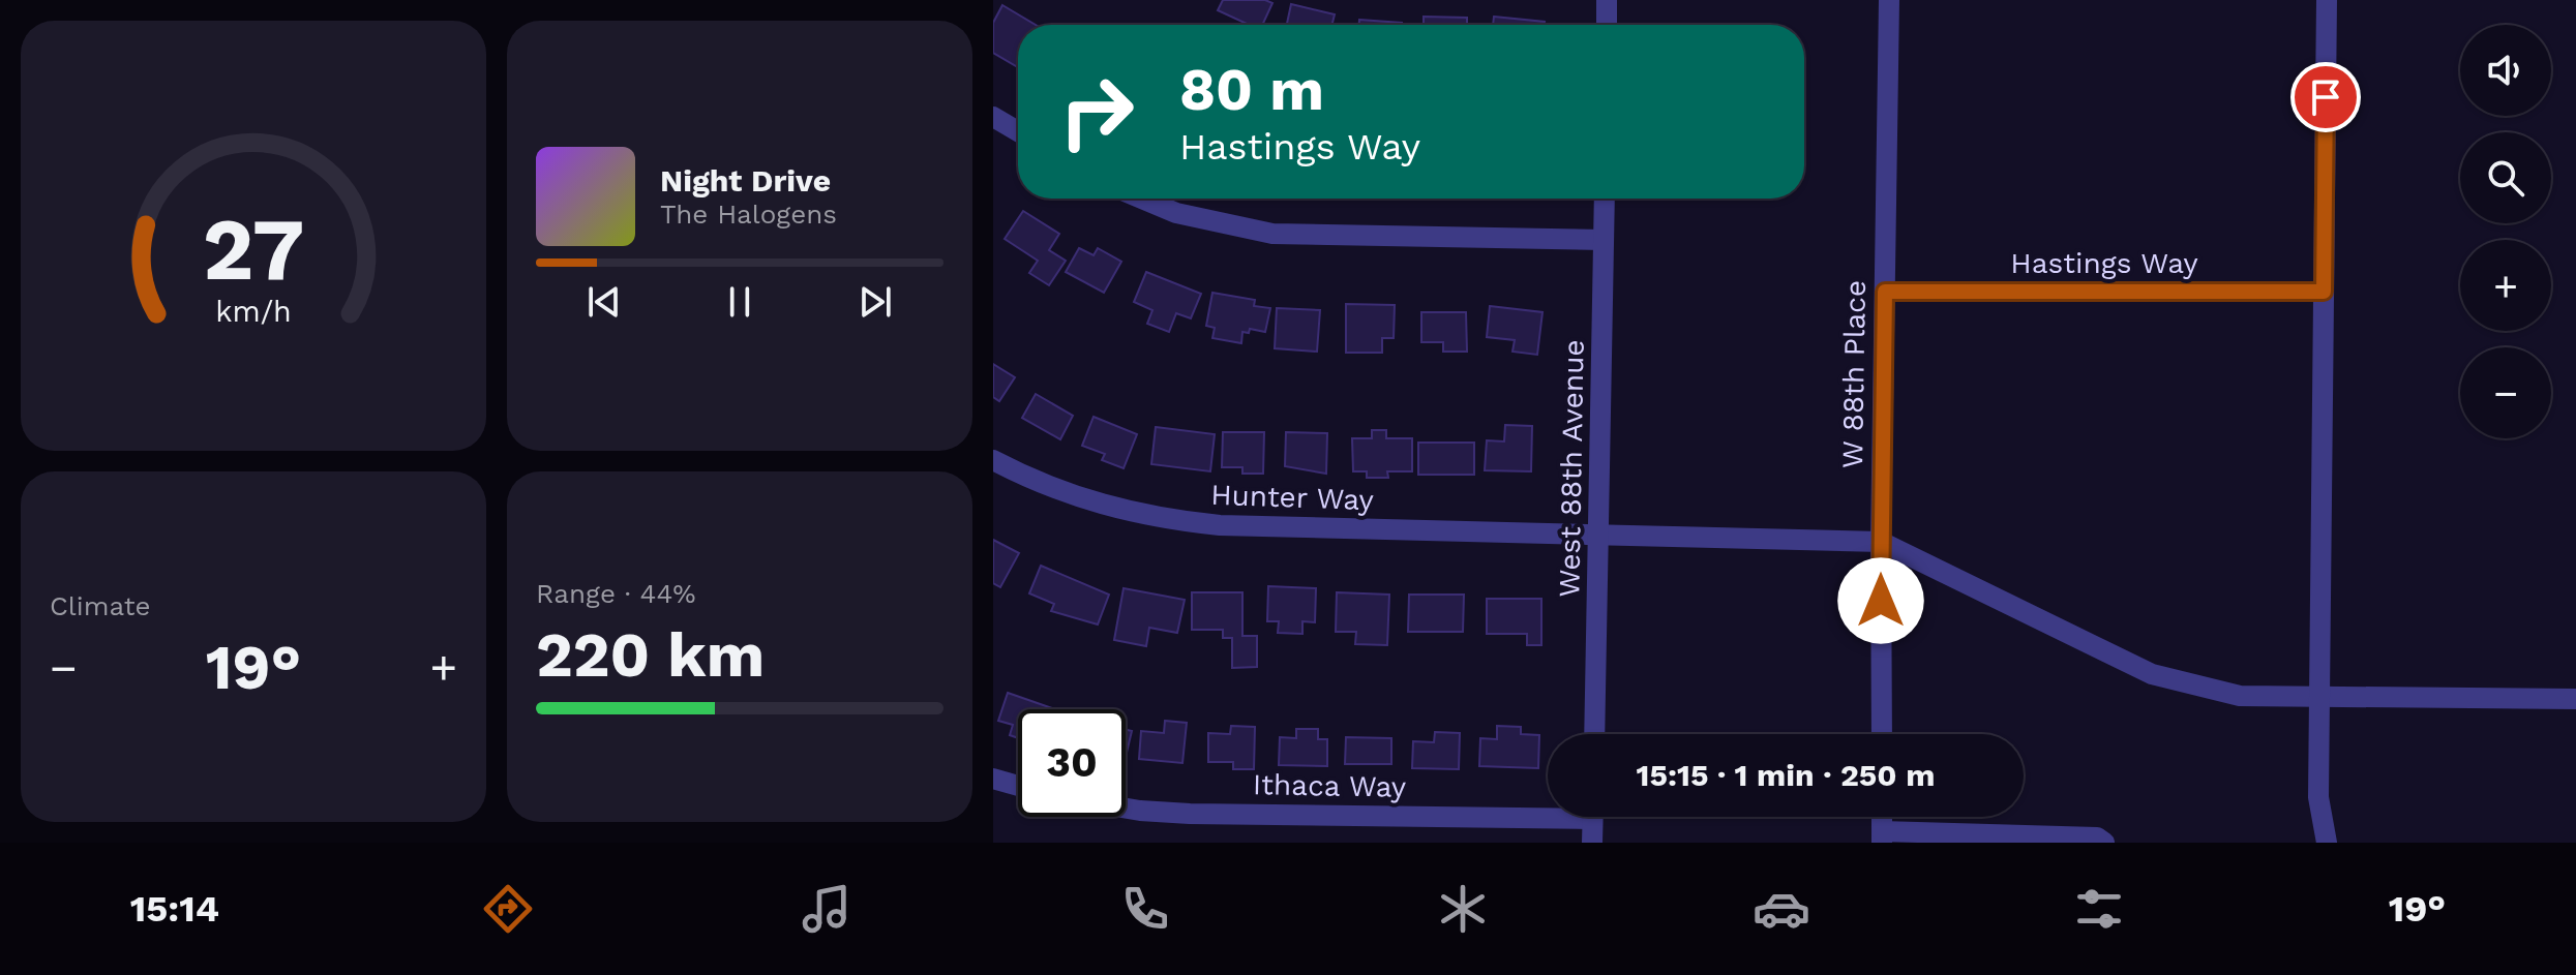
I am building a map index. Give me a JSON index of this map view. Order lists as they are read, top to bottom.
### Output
{
  "streets": {
    "street": [
      "Hastings Way",
      "W 88th Place",
      "West 88th Avenue",
      "Hunter Way",
      "Ithaca Way"
    ]
  },
  "crossings": [
    ["Hastings Way", "W 88th Place"],
    ["W 88th Place", "Hunter Way"],
    ["West 88th Avenue", "Hunter Way"]
  ],
  "page": {
    "map_buttons": ["+", "−"],
    "turn": ["80 m", "Hastings Way"],
    "song": ["Night Drive", "The Halogens"],
    "tile": [
      "Climate",
      ["Range · 44%", "220 km"]
    ],
    "heat": ["−", "19°", "+"],
    "limit": "30",
    "trip": "15:15 · 1 min · 250 m",
    "tabs": ["15:14", "19°"],
    "gauge": ["27", "km/h"]
  }
}
